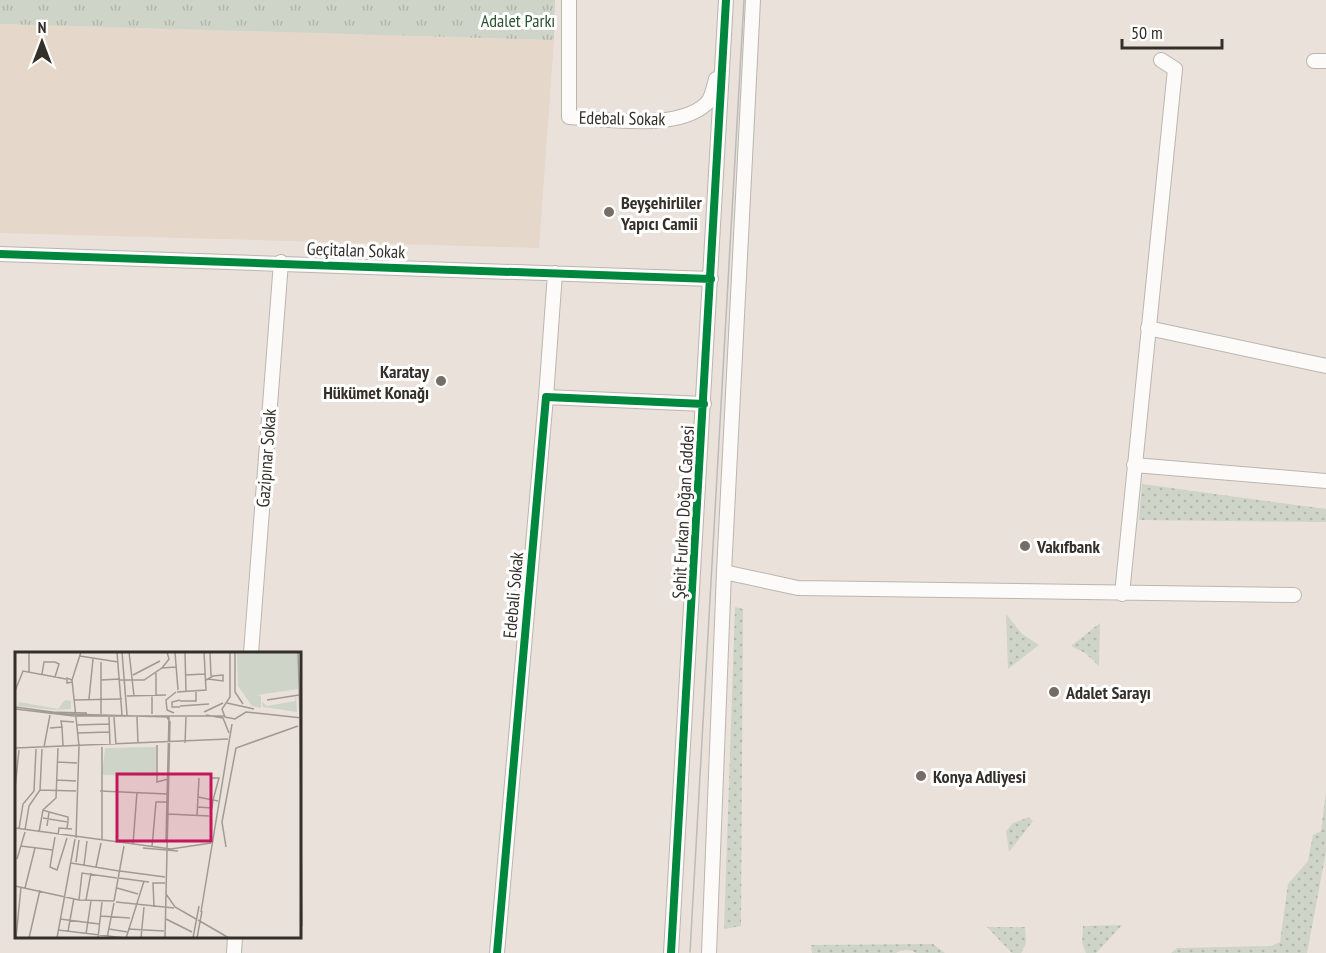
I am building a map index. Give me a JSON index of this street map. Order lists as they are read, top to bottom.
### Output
{
  "streets": {
    "street": [
      "Edebalı Sokak",
      "Geçitalan Sokak",
      "Gazipınar Sokak",
      "Şehit Furkan Doğan Caddesi",
      "Edebali Sokak"
    ]
  },
  "crossings": [
    ["Edebalı Sokak", "Şehit Furkan Doğan Caddesi"],
    ["Geçitalan Sokak", "Gazipınar Sokak"],
    ["Geçitalan Sokak", "Şehit Furkan Doğan Caddesi"],
    ["Geçitalan Sokak", "Edebali Sokak"]
  ],
  "parks": ["Adalet Parkı"],
  "places": [
    "Beyşehirliler Yapıcı Camii",
    "Karatay Hükümet Konağı",
    "Vakıfbank",
    "Adalet Sarayı",
    "Konya Adliyesi"
  ],
  "scale_bar": "50 m",
  "north": "top"
}
